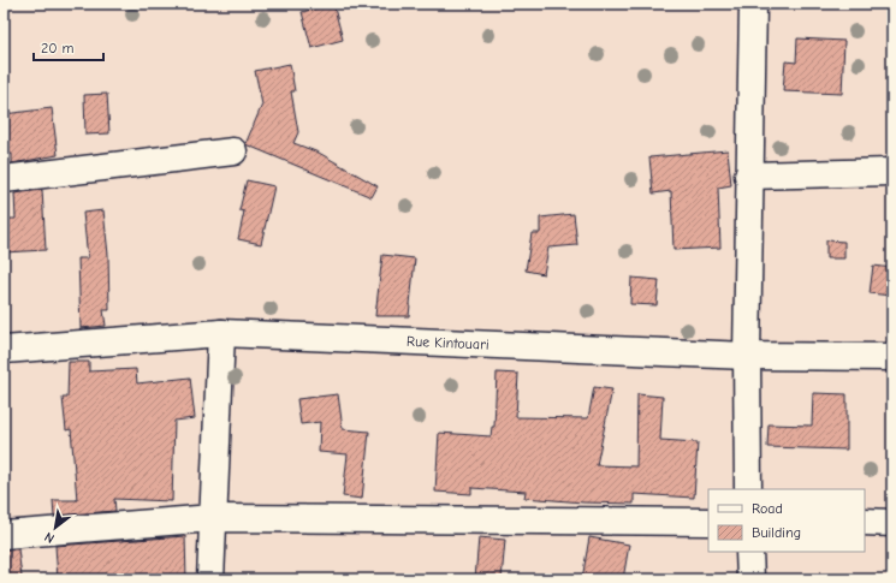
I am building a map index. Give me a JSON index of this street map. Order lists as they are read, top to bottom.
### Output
{
  "streets": {
    "street": ["Rue Kintouari"]
  },
  "legend": ["Road", "Building"],
  "scale_bar": "20 m",
  "north": "bottom left"
}
